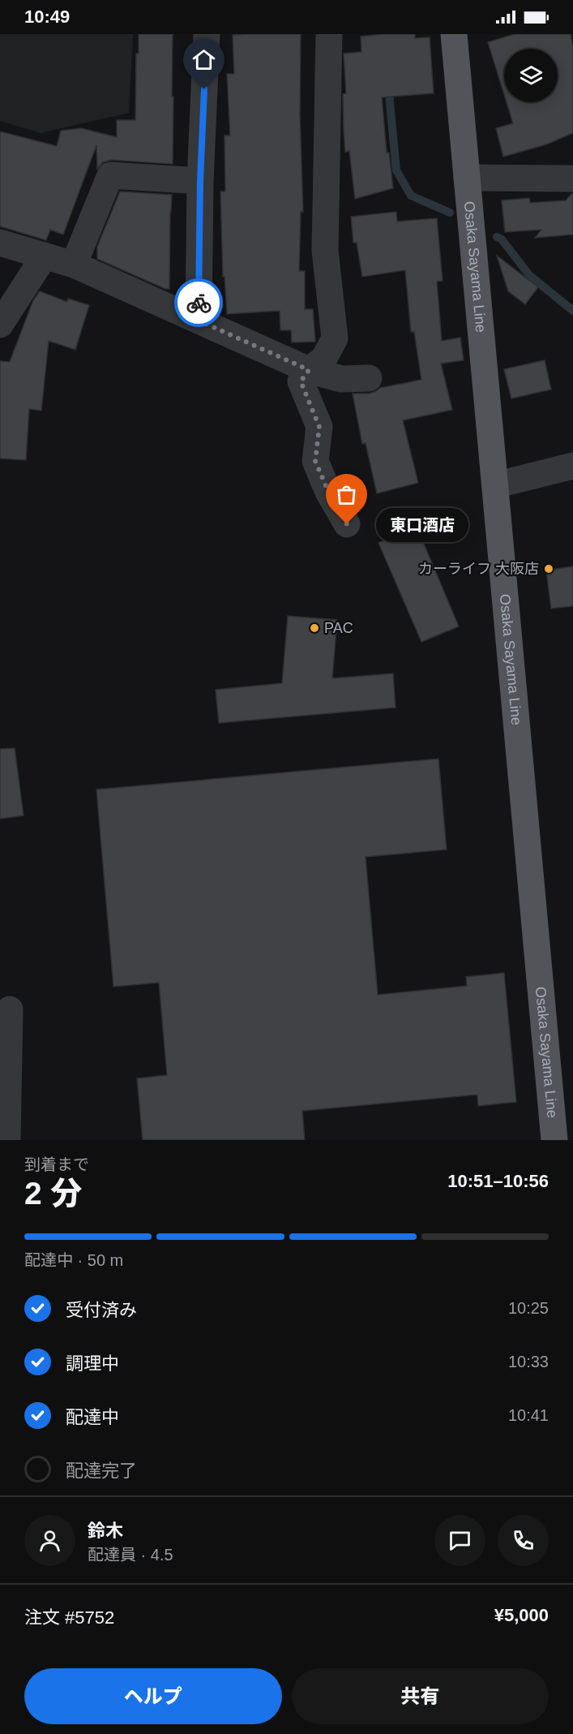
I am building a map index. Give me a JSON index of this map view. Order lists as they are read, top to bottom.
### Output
{
  "streets": {
    "main road": ["Osaka Sayama Line"]
  },
  "places": ["東口酒店", "カーライフ 大阪店", "PAC"],
  "page": {
    "status": "10:49",
    "bubble": "東口酒店",
    "heading": ["2 分", "到着まで", "10:51–10:56"],
    "panel": [
      "鈴木",
      "配達員 · 4.5",
      "注文 #5752",
      "¥5,000"
    ],
    "bar": "配達中 · 50 m",
    "list": [
      ["受付済み", "10:25"],
      ["調理中", "10:33"],
      ["配達中", "10:41"],
      "配達完了"
    ],
    "buttons": ["ヘルプ", "共有"]
  }
}
